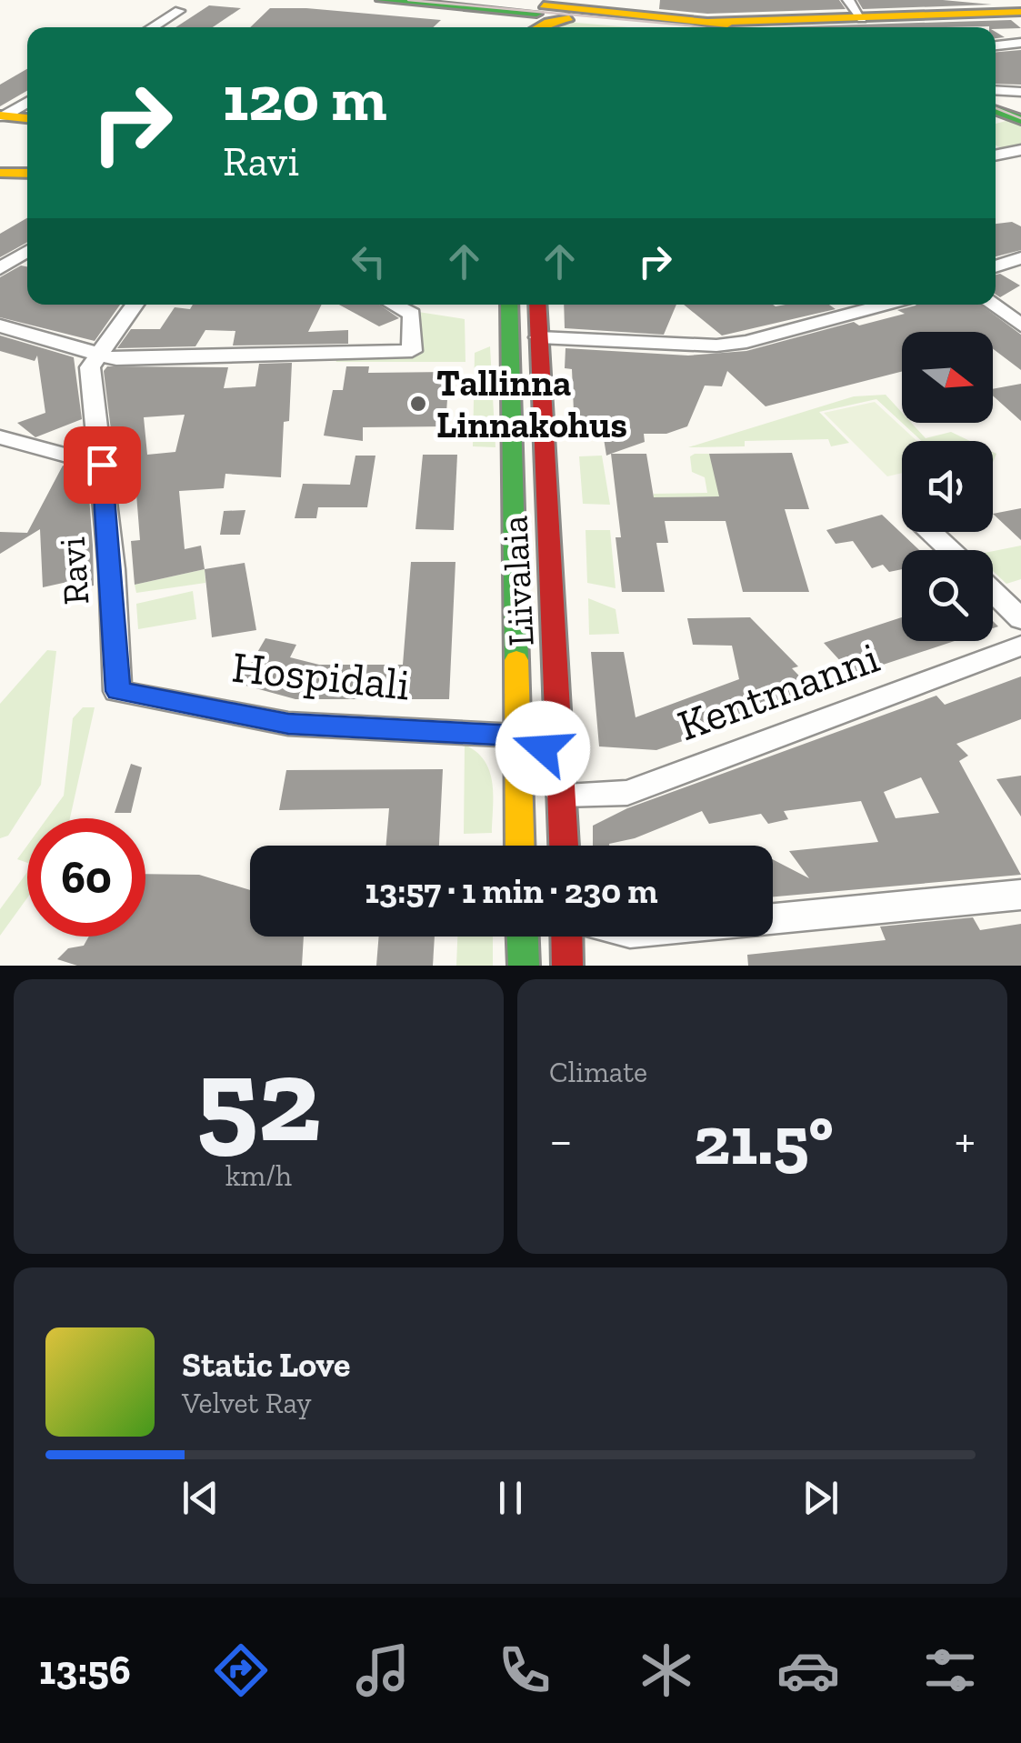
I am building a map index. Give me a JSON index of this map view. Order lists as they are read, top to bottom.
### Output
{
  "streets": {
    "main road": ["Liivalaia"],
    "street": ["Ravi", "Hospidali", "Kentmanni"]
  },
  "crossings": [
    ["Ravi", "Hospidali"],
    ["Liivalaia", "Hospidali"],
    ["Liivalaia", "Kentmanni"]
  ],
  "places": ["Tallinna Linnakohus"],
  "north": "right",
  "page": {
    "turn": ["120 m", "Ravi"],
    "limit": "60",
    "trip": "13:57 · 1 min · 230 m",
    "tile": [
      ["52", "km/h"],
      "Climate"
    ],
    "heat": ["−", "21.5°", "+"],
    "song": ["Static Love", "Velvet Ray"],
    "tabs": "13:56"
  }
}
